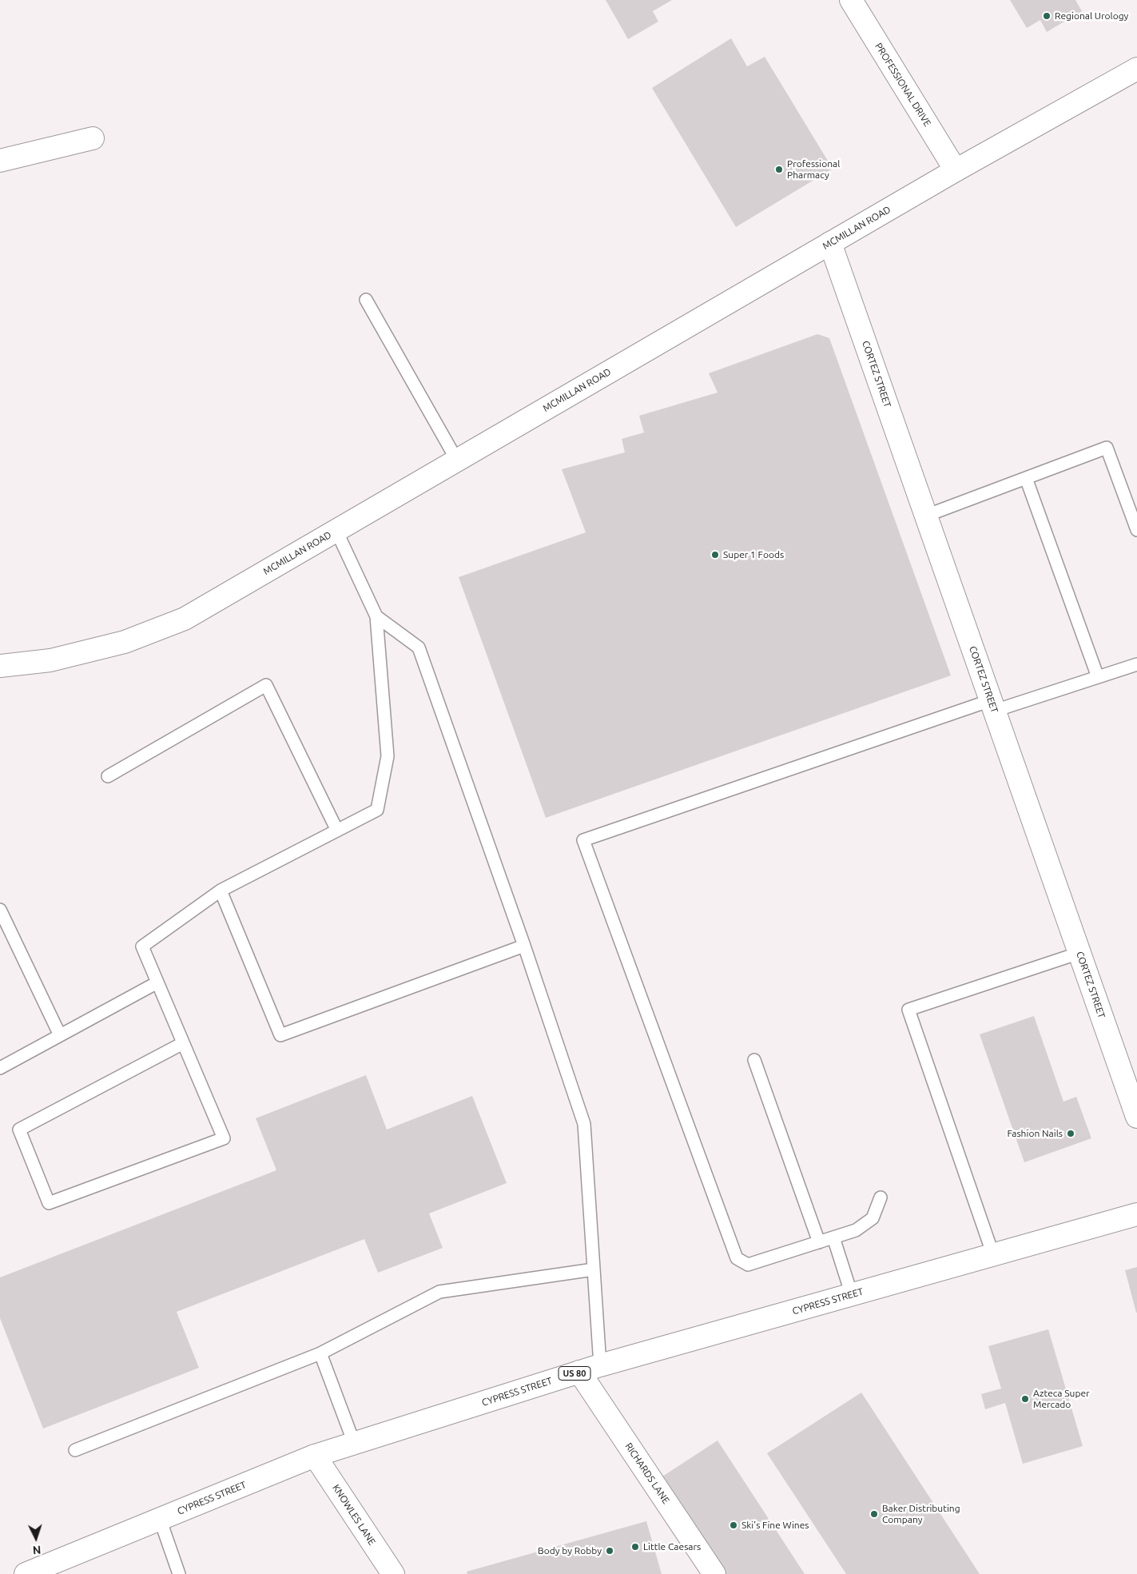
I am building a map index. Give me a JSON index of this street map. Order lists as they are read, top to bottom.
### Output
{
  "streets": {
    "street": [
      "PROFESSIONAL DRIVE",
      "MCMILLAN ROAD",
      "CORTEZ STREET",
      "CYPRESS STREET",
      "US 80",
      "RICHARDS LANE",
      "KNOWLES LANE"
    ]
  },
  "crossings": [
    ["PROFESSIONAL DRIVE", "MCMILLAN ROAD"],
    ["MCMILLAN ROAD", "CORTEZ STREET"],
    ["CYPRESS STREET", "RICHARDS LANE"],
    ["CYPRESS STREET", "KNOWLES LANE"]
  ],
  "places": [
    "Regional Urology",
    "Professional Pharmacy",
    "Super 1 Foods",
    "Fashion Nails",
    "Azteca Super Mercado",
    "Baker Distributing Company",
    "Ski's Fine Wines",
    "Little Caesars",
    "Body by Robby"
  ],
  "north": "bottom"
}
